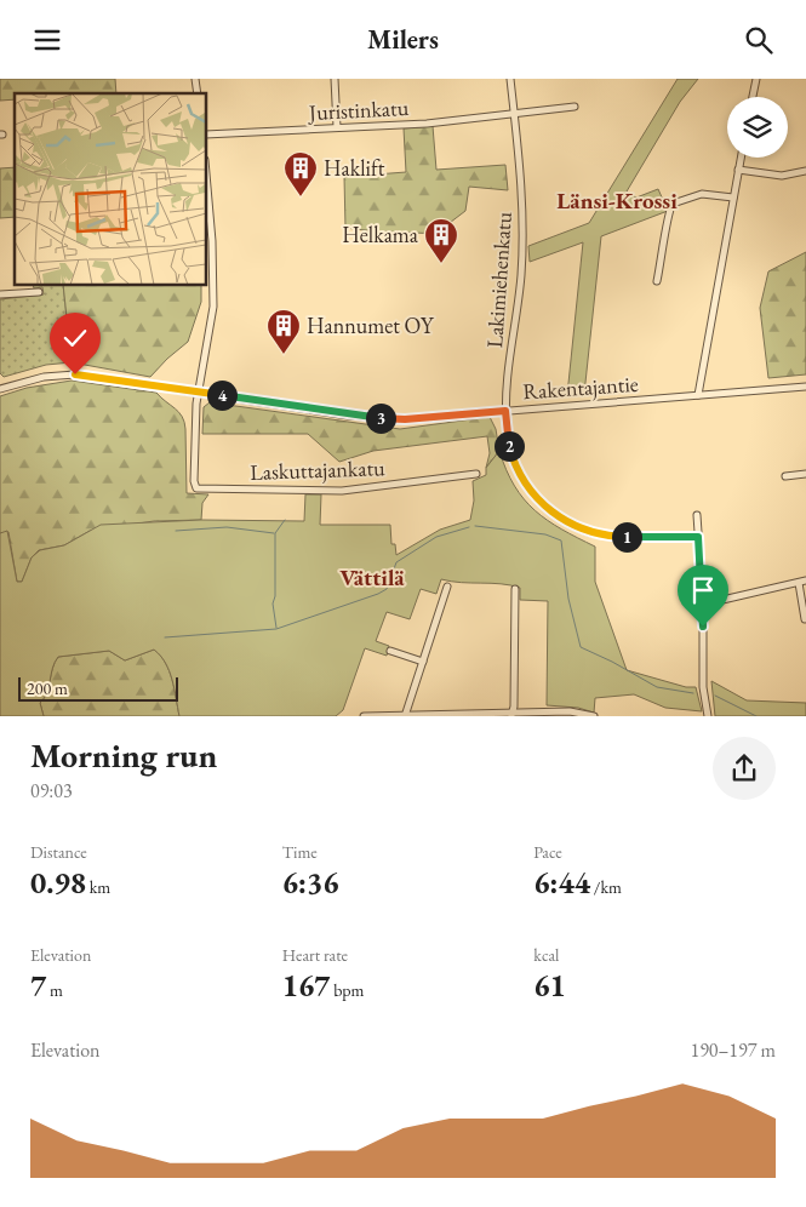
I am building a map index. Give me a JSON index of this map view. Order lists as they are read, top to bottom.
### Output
{
  "streets": {
    "street": [
      "Juristinkatu",
      "Lakimiehenkatu",
      "Rakentajantie",
      "Laskuttajankatu"
    ]
  },
  "crossings": [
    ["Juristinkatu", "Lakimiehenkatu"],
    ["Lakimiehenkatu", "Rakentajantie"],
    ["Rakentajantie", "Laskuttajankatu"]
  ],
  "districts": ["Länsi-Krossi", "Vättilä"],
  "places": {
    "building": ["Haklift", "Helkama", "Hannumet OY"]
  },
  "scale_bar": "200 m",
  "page": {
    "header": "Milers",
    "pins": [
      "4",
      "3",
      "2",
      "1"
    ],
    "scale": "200 m",
    "heading": ["Morning run", "09:03"],
    "stats": [
      ["Distance", "0.98 km"],
      ["Time", "6:36"],
      ["Pace", "6:44 /km"],
      ["Elevation", "7 m"],
      ["Heart rate", "167 bpm"],
      ["kcal", "61"]
    ],
    "chart": ["Elevation", "190–197 m"]
  }
}
